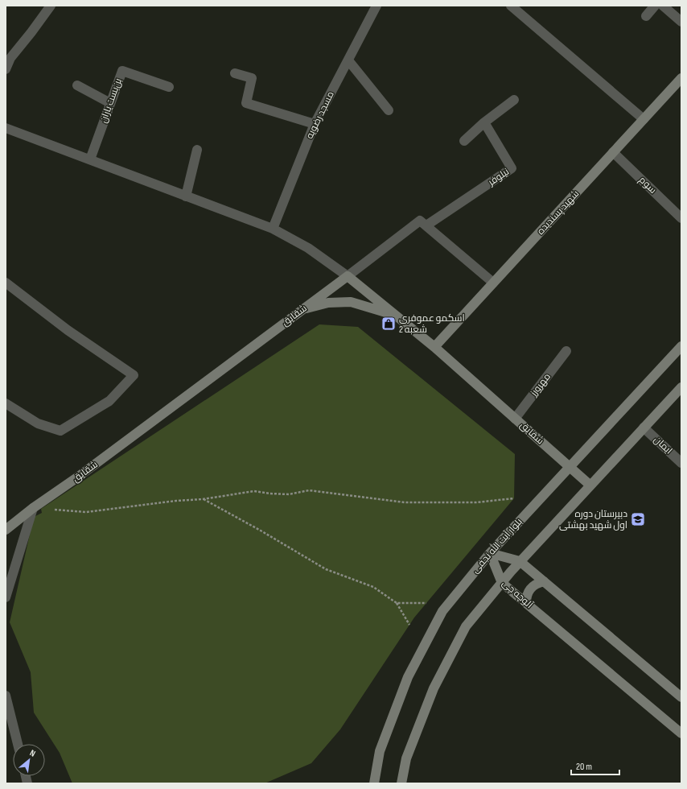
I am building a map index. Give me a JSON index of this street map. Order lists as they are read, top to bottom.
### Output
{
  "streets": {
    "street": [
      "بن‌بست یاران",
      "مسجد رضویه",
      "نیلوفر",
      "سوم",
      "شهید پسندیده",
      "شقایق",
      "مهرورز",
      "ایمان",
      "بلوار آیت الله نجفی",
      "آلوچه چی"
    ]
  },
  "crossings": [
    ["سوم", "شهید پسندیده"],
    ["شهید پسندیده", "شقایق"],
    ["شقایق", "مهرورز"],
    ["شقایق", "بلوار آیت الله نجفی"],
    ["بلوار آیت الله نجفی", "آلوچه چی"]
  ],
  "places": {
    "shop": ["اسکمو عموفری شعبه 2"],
    "school or university": ["دبیرستان دوره اول شهید بهشتی"]
  },
  "scale_bar": "20 m",
  "north": "top right"
}
